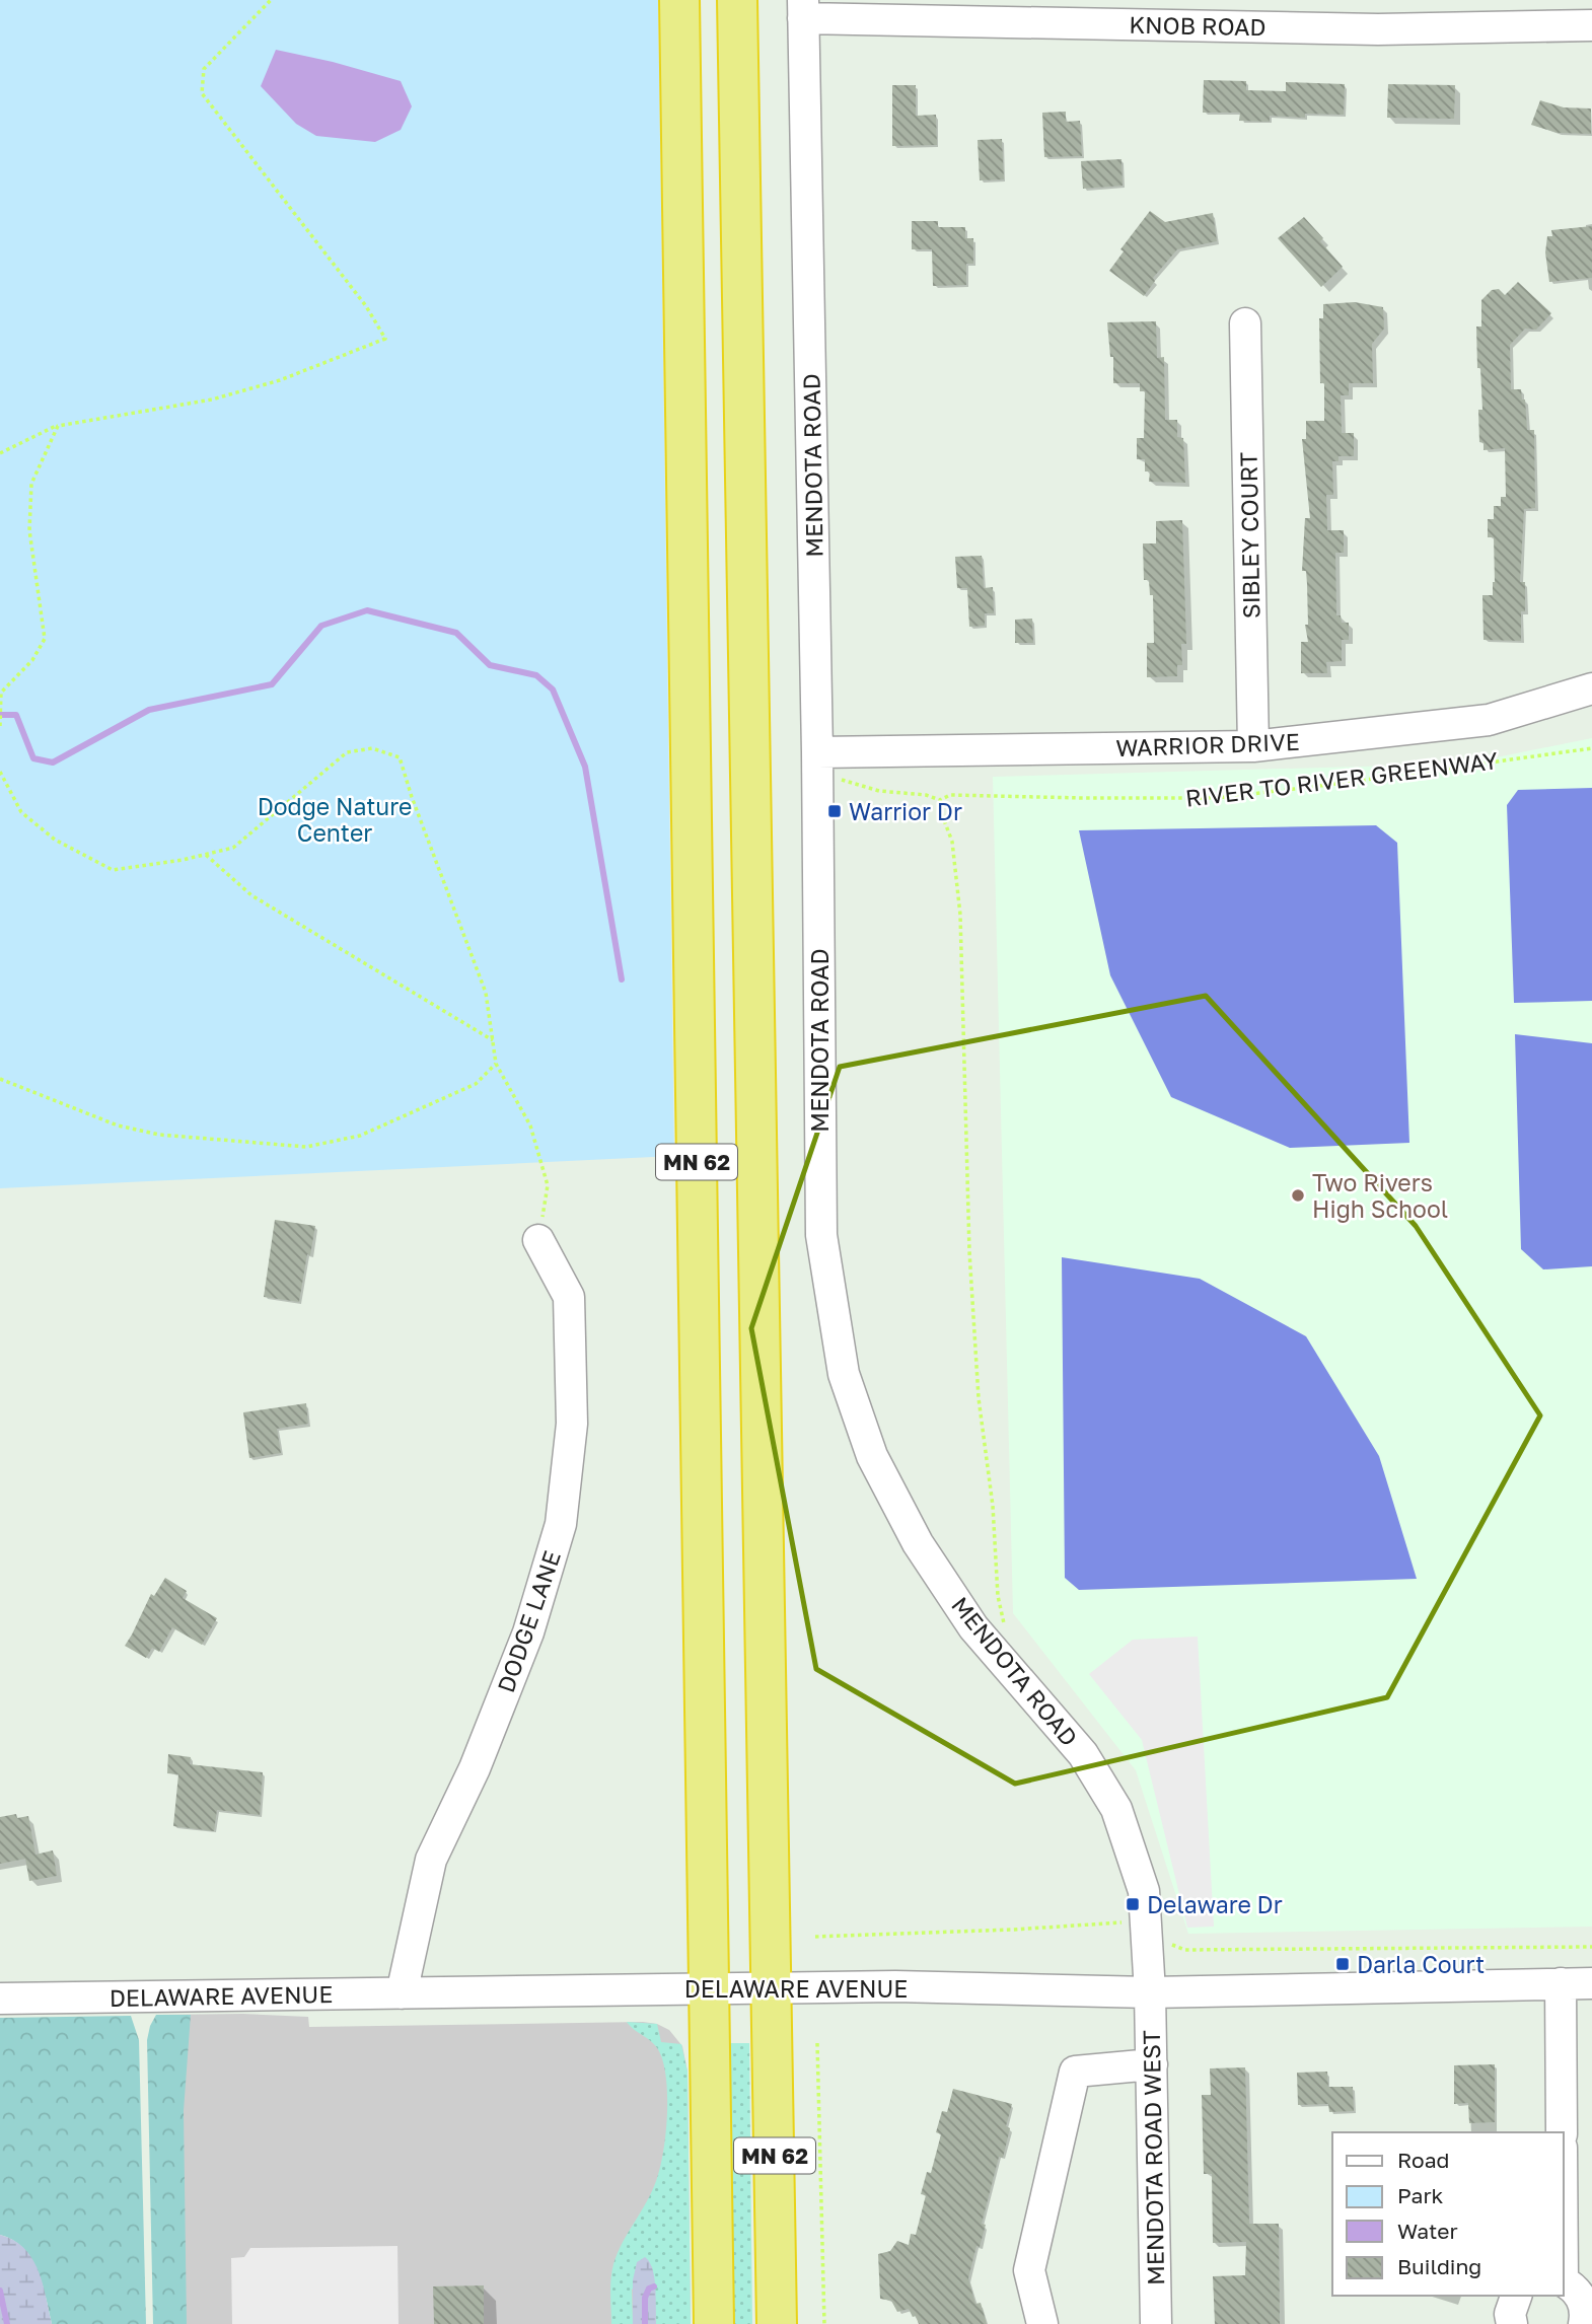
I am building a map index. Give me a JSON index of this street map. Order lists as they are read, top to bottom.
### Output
{
  "streets": {
    "highway": ["MN 62"],
    "street": [
      "KNOB ROAD",
      "MENDOTA ROAD",
      "SIBLEY COURT",
      "WARRIOR DRIVE",
      "DODGE LANE",
      "DELAWARE AVENUE",
      "MENDOTA ROAD WEST"
    ],
    "path": ["RIVER TO RIVER GREENWAY"]
  },
  "crossings": [
    ["KNOB ROAD", "MENDOTA ROAD"],
    ["MENDOTA ROAD", "WARRIOR DRIVE"],
    ["MENDOTA ROAD", "DELAWARE AVENUE"],
    ["MENDOTA ROAD", "MENDOTA ROAD WEST"],
    ["SIBLEY COURT", "WARRIOR DRIVE"],
    ["MN 62", "DELAWARE AVENUE"],
    ["DODGE LANE", "DELAWARE AVENUE"],
    ["DELAWARE AVENUE", "MENDOTA ROAD WEST"]
  ],
  "parks": ["Dodge Nature Center"],
  "places": {
    "transit": ["Warrior Dr", "Delaware Dr", "Darla Court"],
    "other": ["Two Rivers High School"]
  },
  "legend": [
    "Road",
    "Park",
    "Water",
    "Building"
  ]
}
